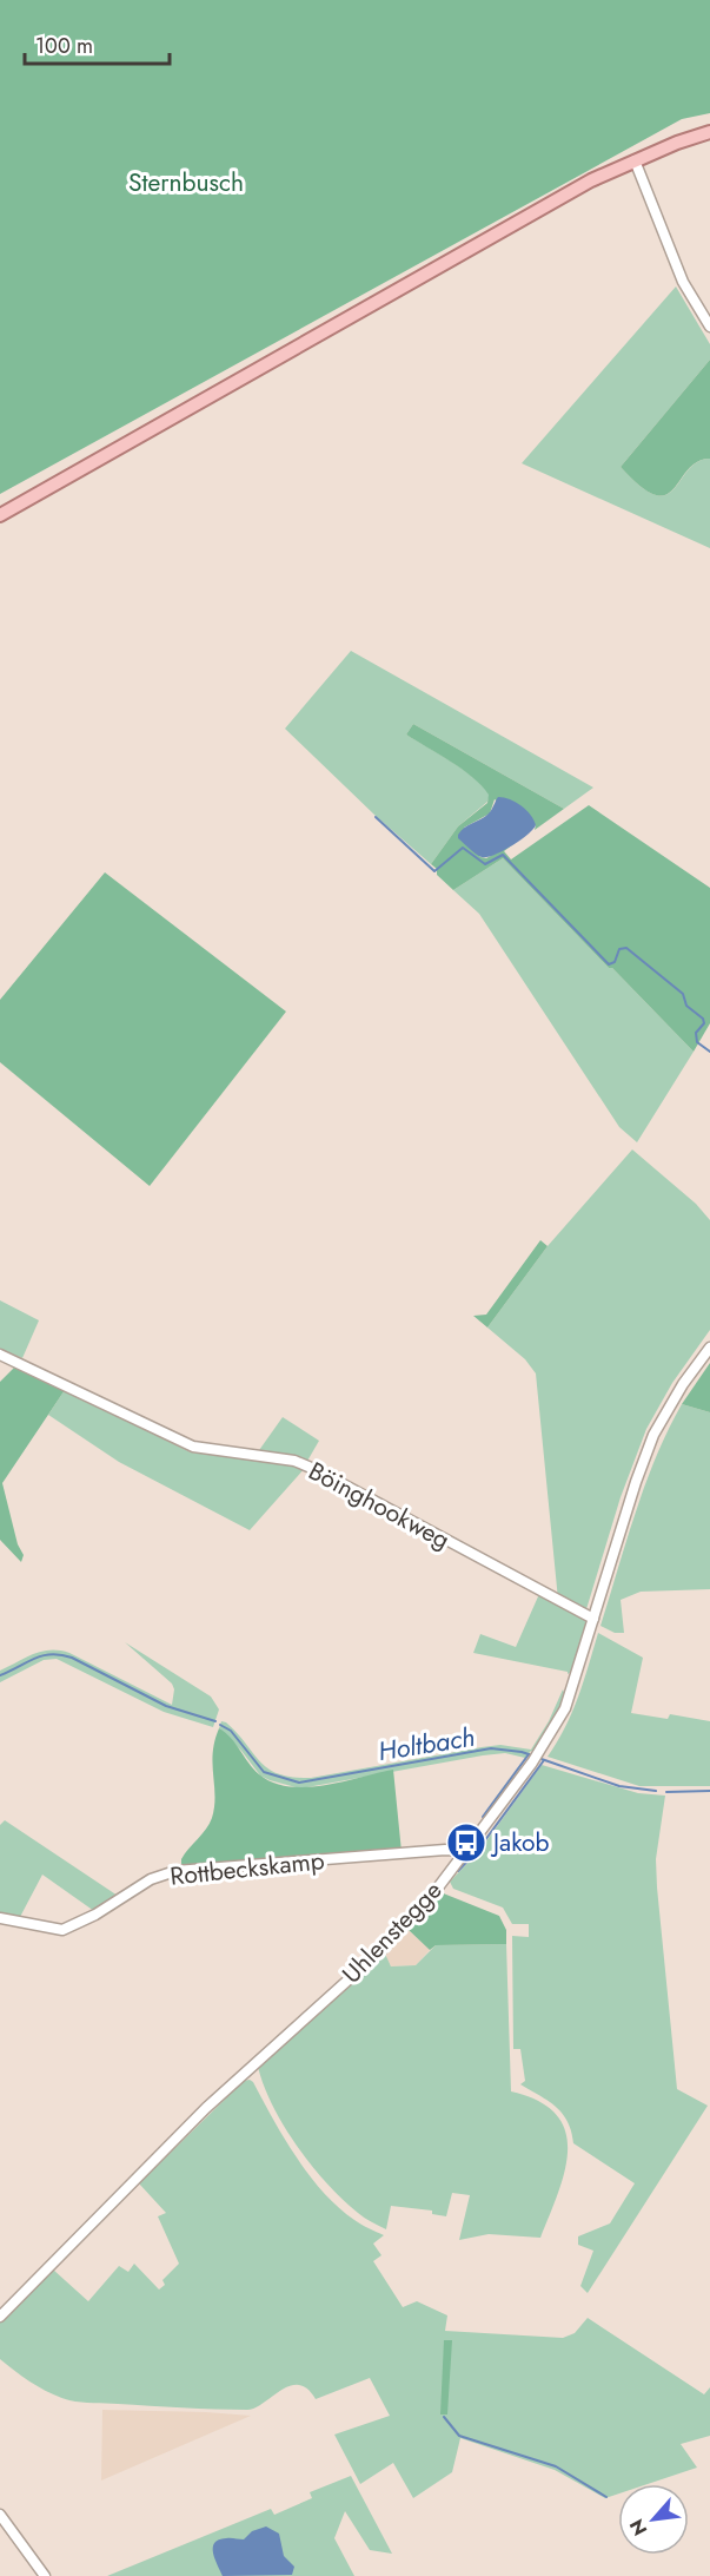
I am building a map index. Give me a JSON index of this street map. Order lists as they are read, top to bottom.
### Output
{
  "streets": {
    "street": ["Böinghookweg", "Rottbeckskamp", "Uhlenstegge"]
  },
  "crossings": [
    ["Böinghookweg", "Uhlenstegge"],
    ["Rottbeckskamp", "Uhlenstegge"]
  ],
  "water": ["Holtbach"],
  "parks": ["Sternbusch"],
  "places": {
    "bus stop": ["Jakob"]
  },
  "scale_bar": "100 m",
  "north": "bottom left"
}
